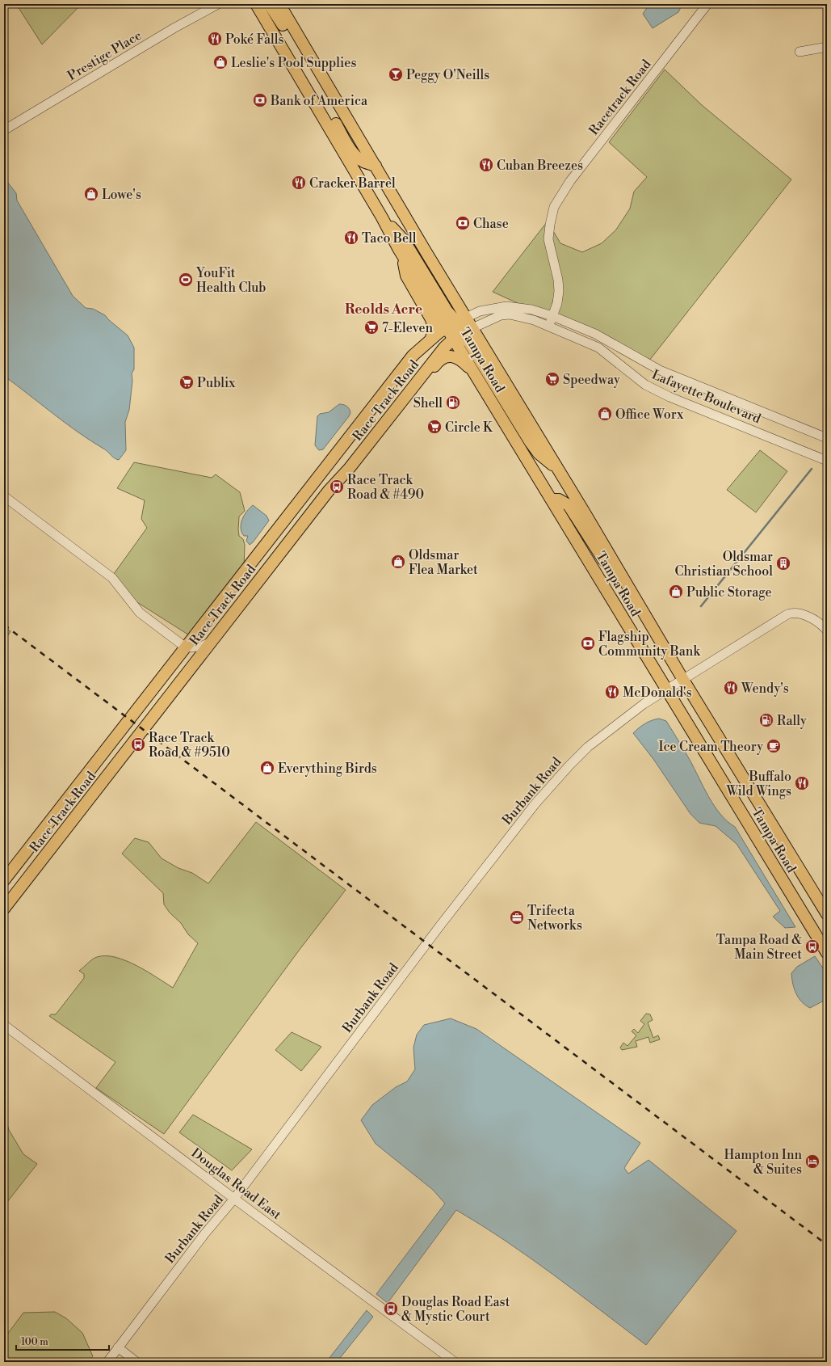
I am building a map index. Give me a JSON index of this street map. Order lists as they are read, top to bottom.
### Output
{
  "streets": {
    "main road": ["Tampa Road", "Race Track Road"],
    "street": [
      "Prestige Place",
      "Racetrack Road",
      "Lafayette Boulevard",
      "Burbank Road",
      "Douglas Road East"
    ]
  },
  "crossings": [
    ["Racetrack Road", "Lafayette Boulevard"],
    ["Tampa Road", "Lafayette Boulevard"],
    ["Tampa Road", "Race Track Road"],
    ["Tampa Road", "Burbank Road"],
    ["Lafayette Boulevard", "Race Track Road"],
    ["Burbank Road", "Douglas Road East"]
  ],
  "districts": ["Reolds Acre"],
  "places": {
    "restaurant": [
      "Poké Falls",
      "Cuban Breezes",
      "Cracker Barrel",
      "Taco Bell",
      "Wendy's",
      "McDonald's",
      "Buffalo Wild Wings"
    ],
    "shop": [
      "Leslie's Pool Supplies",
      "Lowe's",
      "Office Worx",
      "Oldsmar Flea Market",
      "Public Storage",
      "Everything Birds"
    ],
    "bar": ["Peggy O'Neills"],
    "bank": ["Bank of America", "Chase", "Flagship Community Bank"],
    "sports": ["YouFit Health Club"],
    "supermarket": [
      "7-Eleven",
      "Speedway",
      "Publix",
      "Circle K"
    ],
    "fuel station": ["Shell", "Rally"],
    "bus stop": [
      "Race Track Road & #490",
      "Race Track Road & #9510",
      "Tampa Road & Main Street",
      "Douglas Road East & Mystic Court"
    ],
    "building": ["Oldsmar Christian School"],
    "cafe": ["Ice Cream Theory"],
    "office": ["Trifecta Networks"],
    "hotel": ["Hampton Inn & Suites"]
  },
  "scale_bar": "100 m"
}
